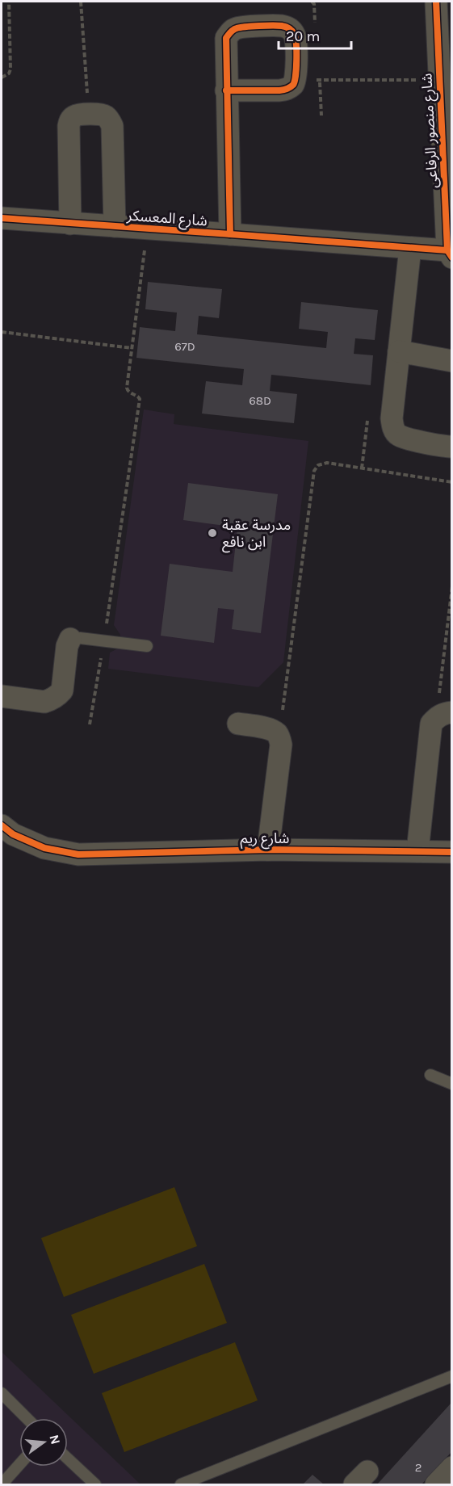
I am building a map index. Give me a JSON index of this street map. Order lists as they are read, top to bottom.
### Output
{
  "streets": {
    "street": ["شارع منصور الرفاعى", "شارع المعسكر", "شارع ريم"]
  },
  "crossings": [
    ["شارع منصور الرفاعى", "شارع المعسكر"]
  ],
  "places": ["مدرسة عقبة ابن نافع"],
  "house_numbers": ["67D", "68D", "2"],
  "scale_bar": "20 m",
  "north": "right"
}
